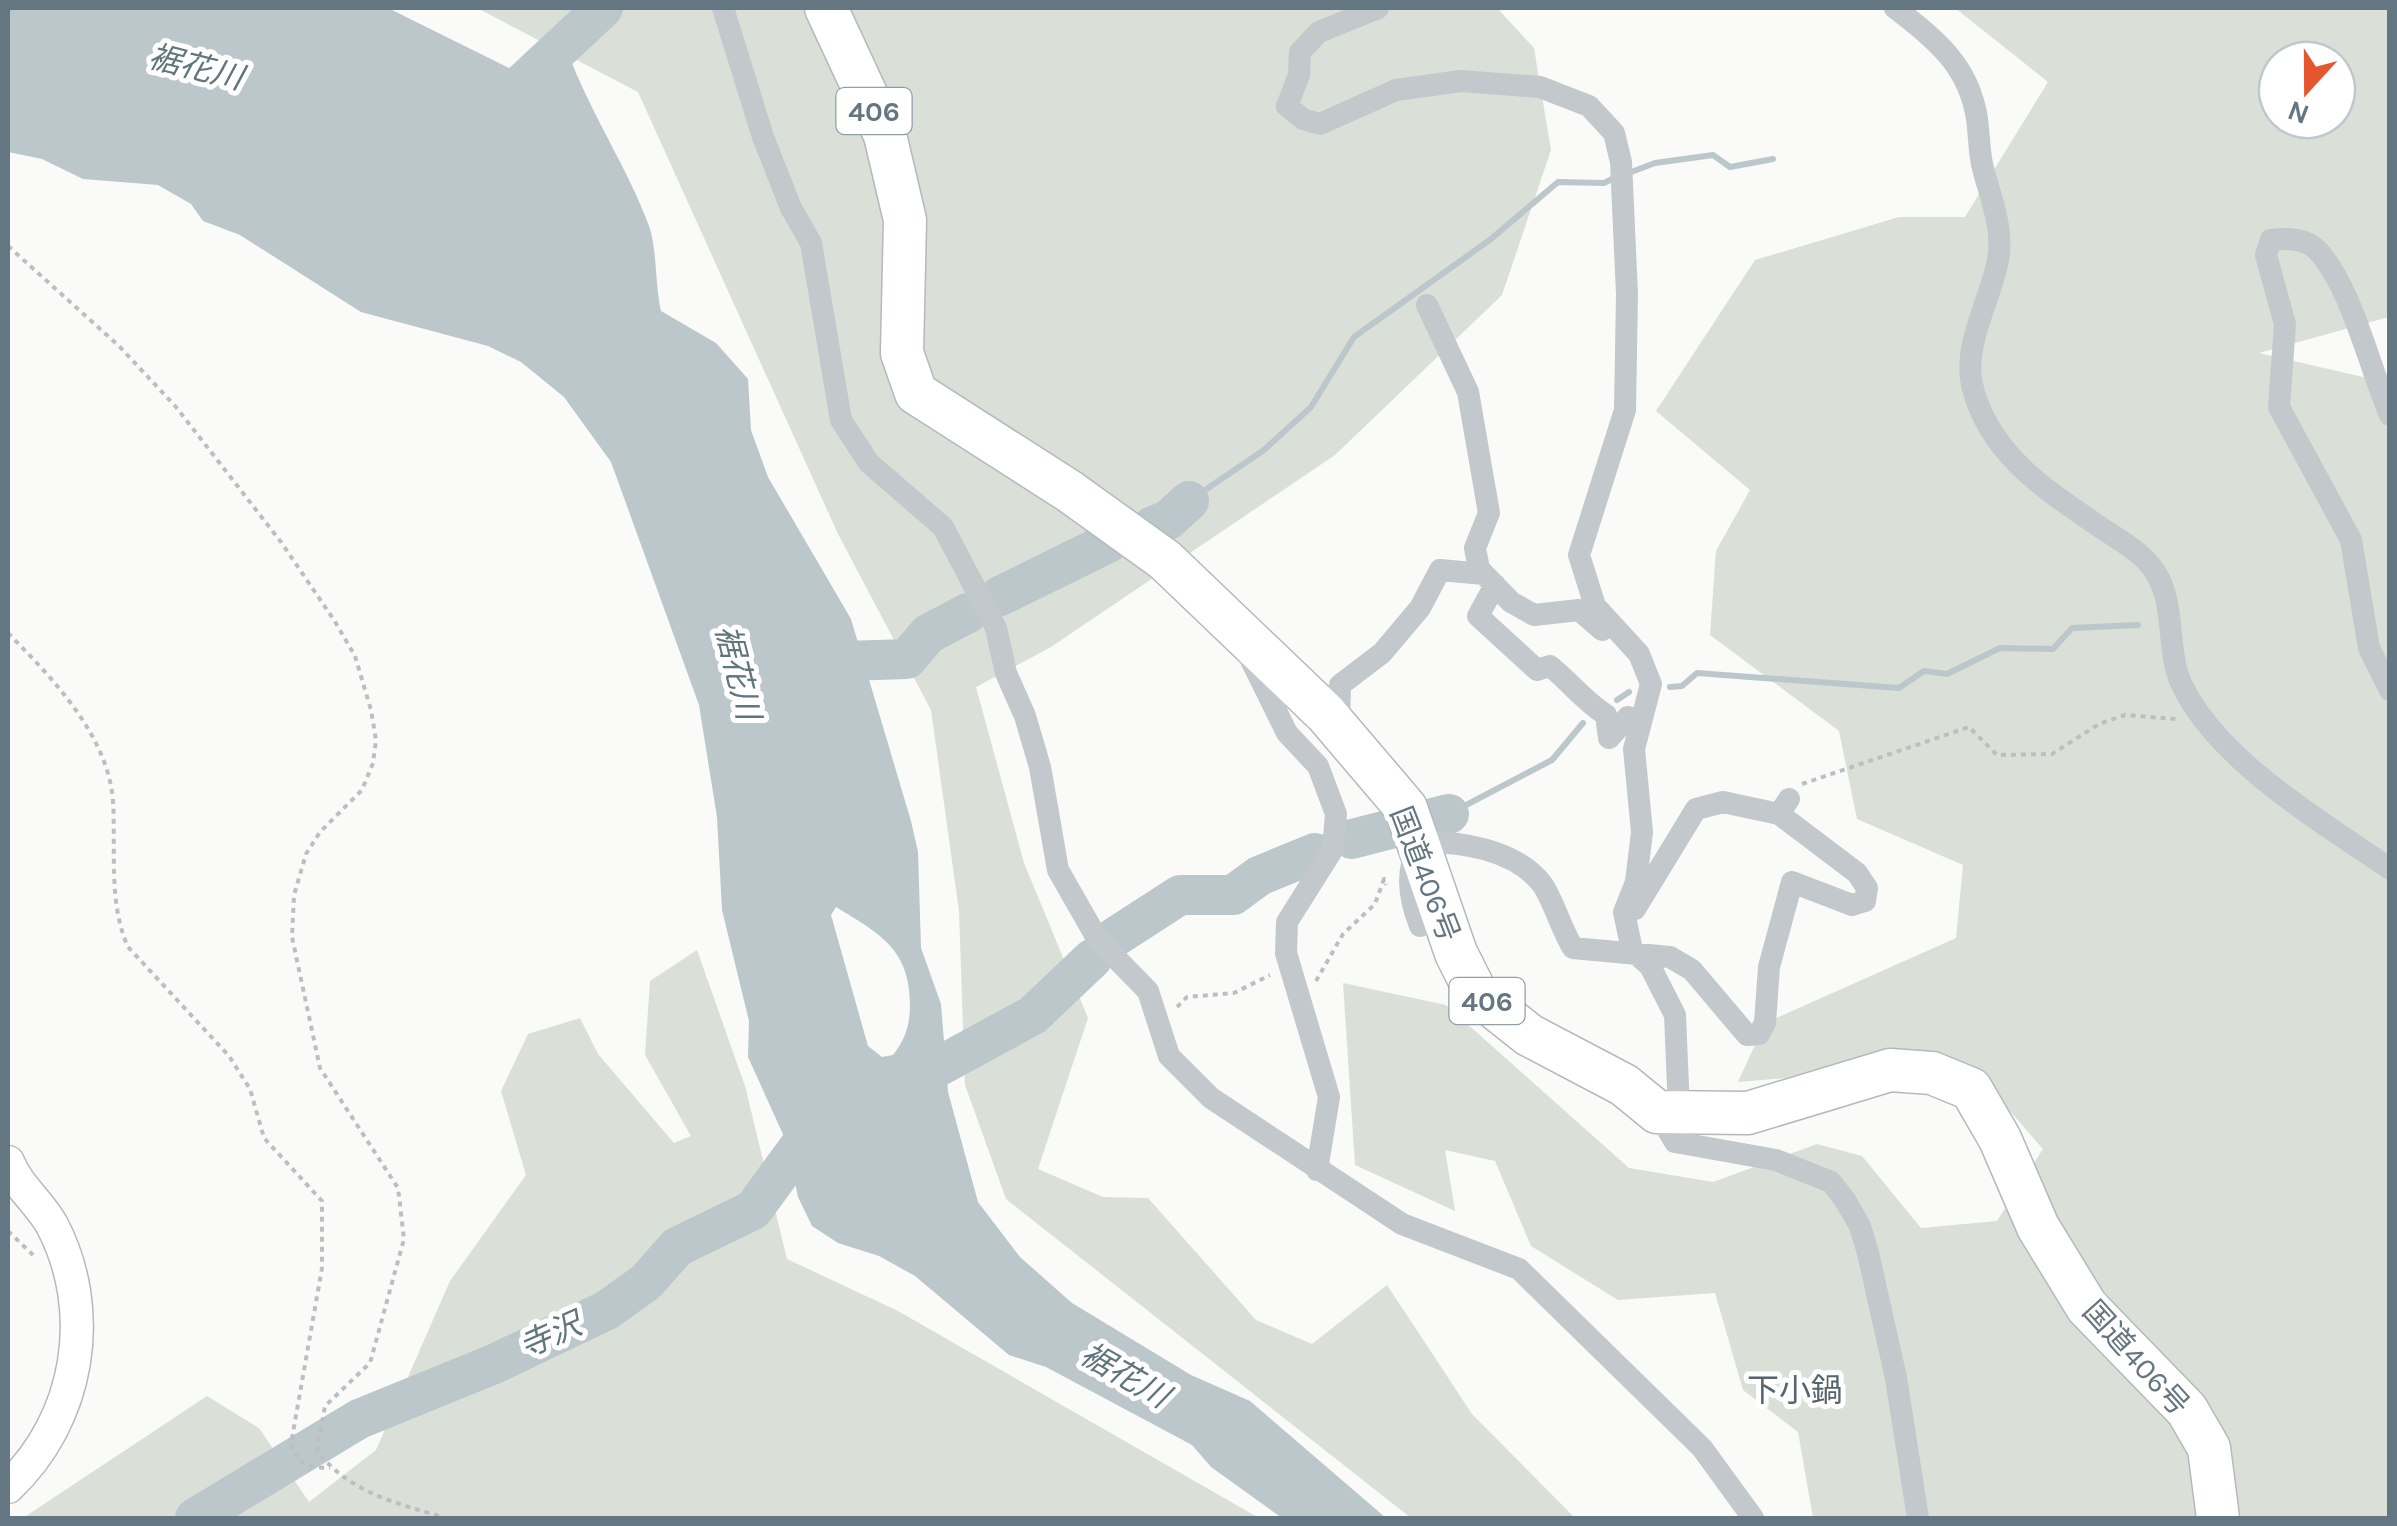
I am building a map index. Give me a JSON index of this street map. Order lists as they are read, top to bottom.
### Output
{
  "streets": {
    "highway": ["406", "国道406号"]
  },
  "districts": ["下小鍋"],
  "water": ["裾花川", "寺沢"],
  "north": "bottom"
}
